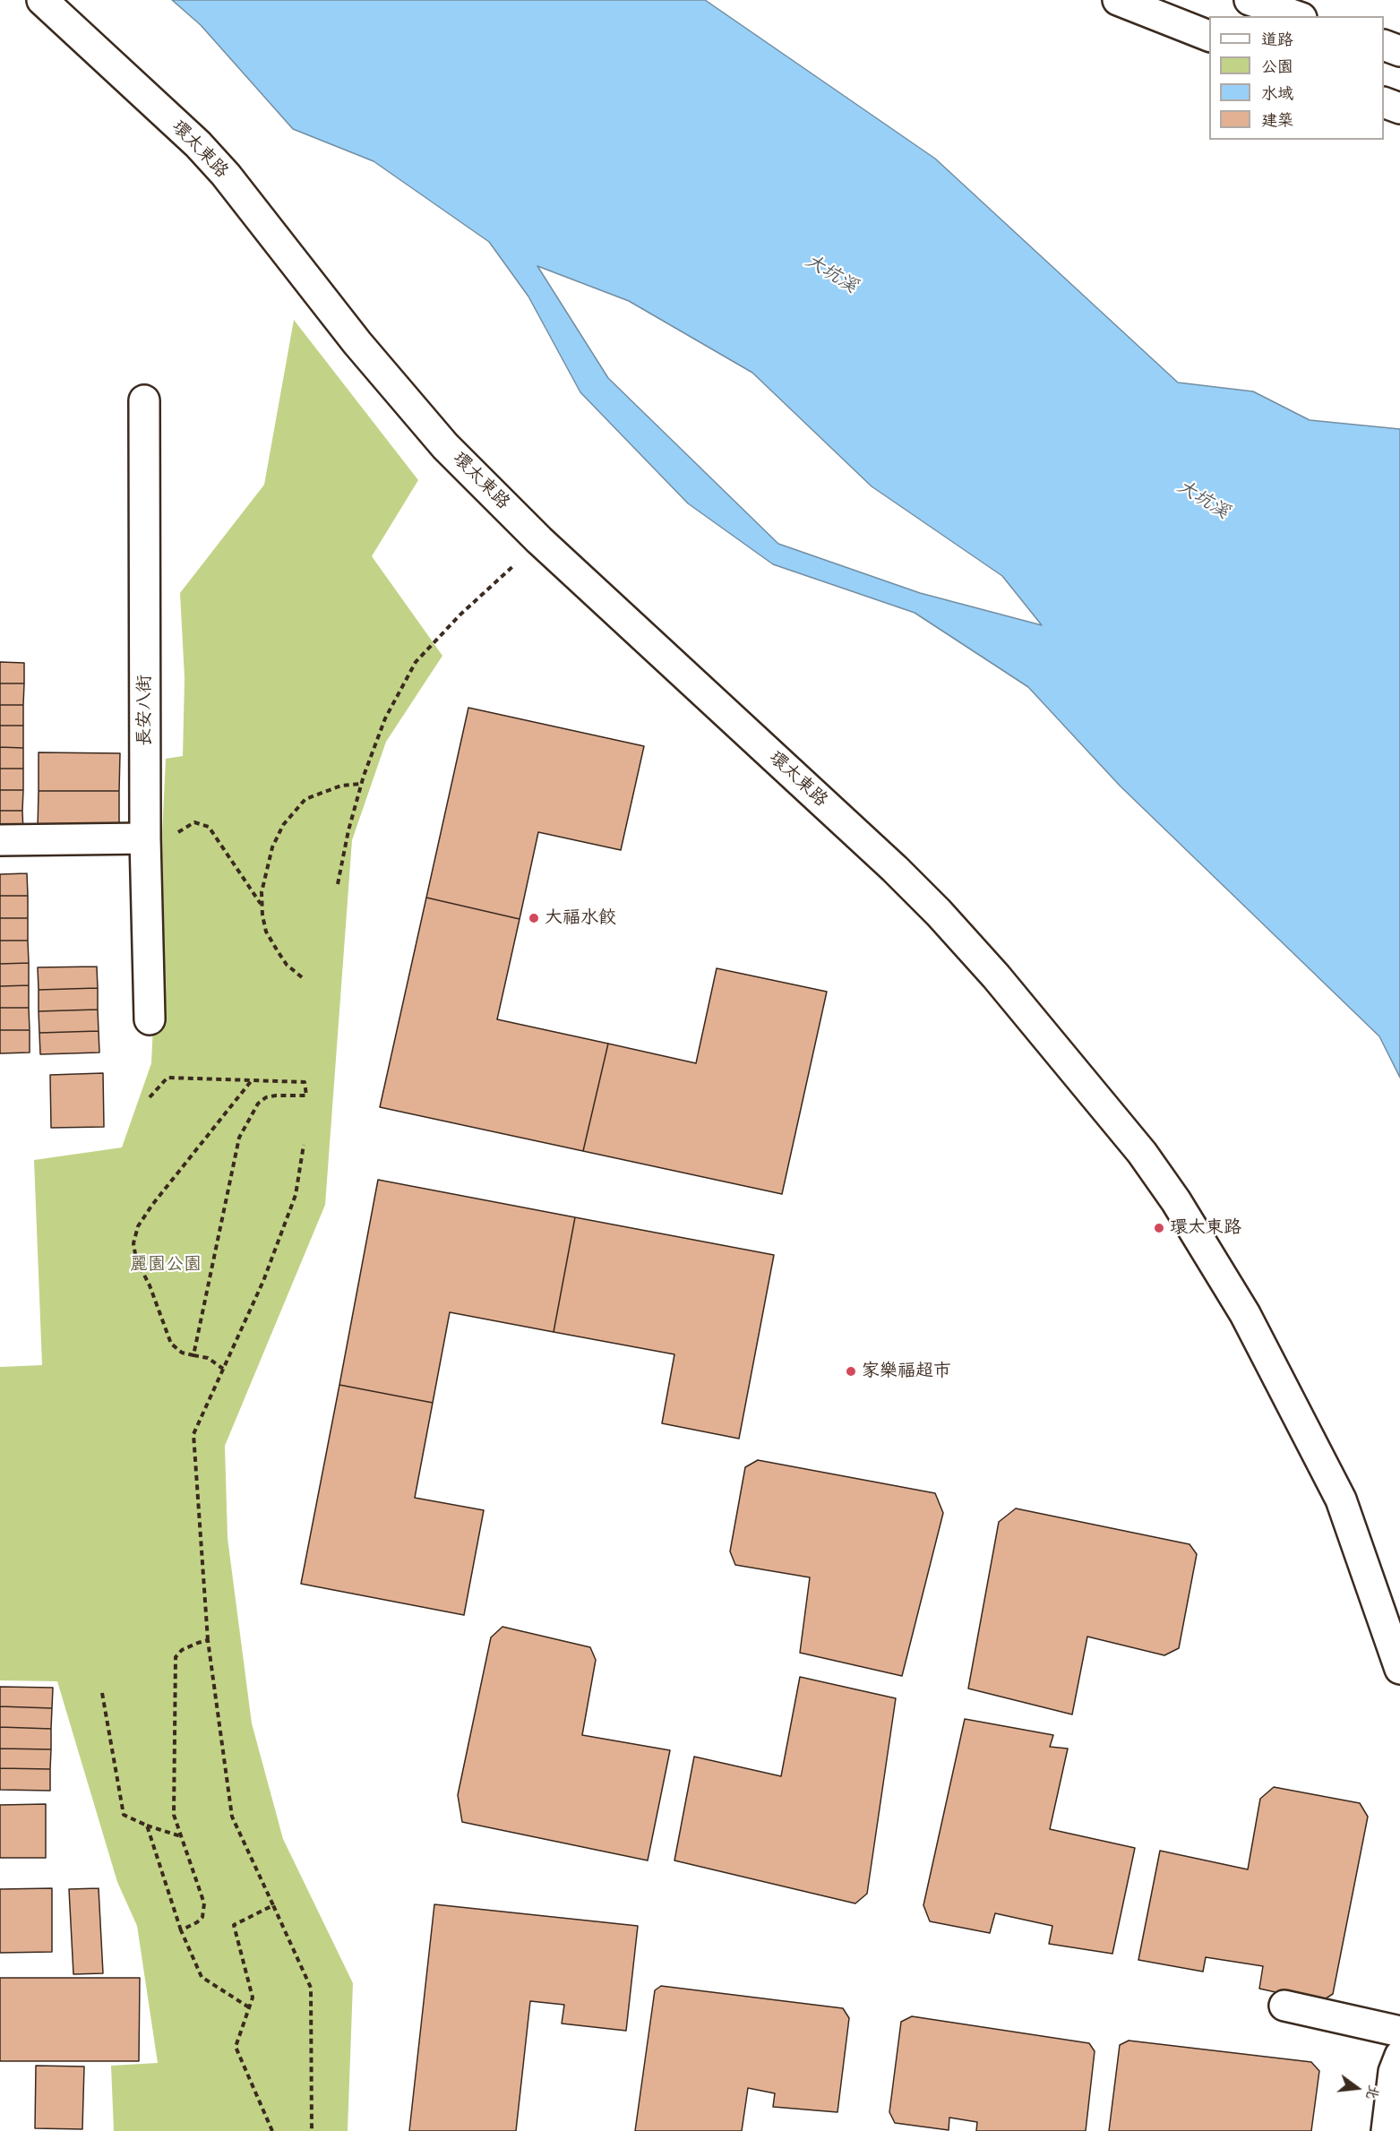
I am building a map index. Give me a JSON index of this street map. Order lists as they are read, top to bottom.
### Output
{
  "streets": {
    "street": ["環太東路", "長安八街"]
  },
  "water": ["大坑溪"],
  "parks": ["麗園公園"],
  "places": ["大福水餃", "環太東路", "家樂福超市"],
  "legend": [
    "道路",
    "公園",
    "水域",
    "建築"
  ],
  "north": "right"
}
